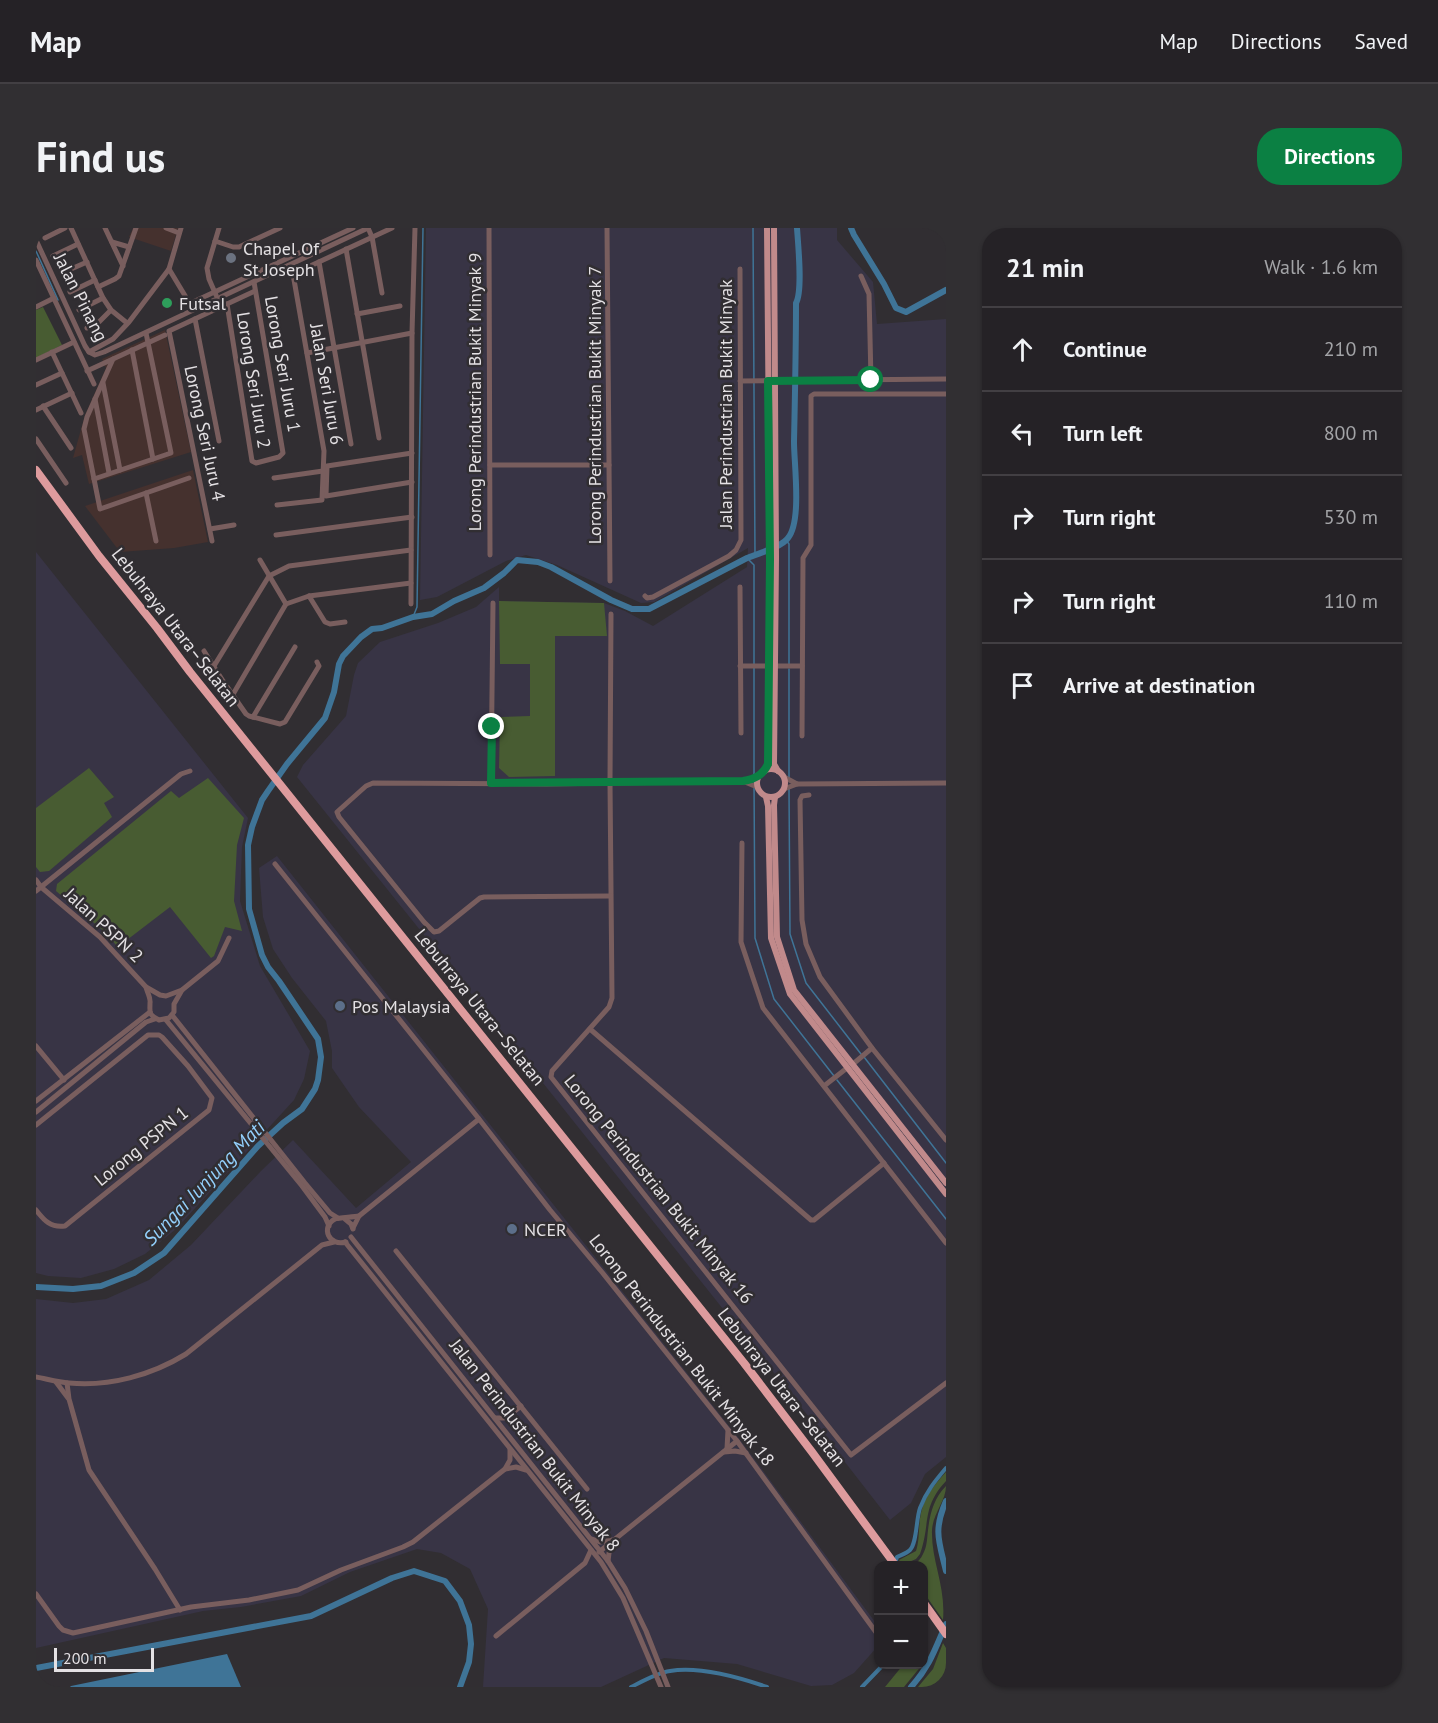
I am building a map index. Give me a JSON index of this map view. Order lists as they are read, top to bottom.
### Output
{
  "streets": {
    "highway": ["Lebuhraya Utara–Selatan"],
    "street": [
      "Jalan Pinang",
      "Lorong Seri Juru 1",
      "Lorong Seri Juru 2",
      "Jalan Seri Juru 6",
      "Lorong Perindustrian Bukit Minyak 9",
      "Jalan Perindustrian Bukit Minyak",
      "Lorong Perindustrian Bukit Minyak 7",
      "Lorong Seri Juru 4",
      "Jalan PSPN 2",
      "Lorong PSPN 1",
      "Lorong Perindustrian Bukit Minyak 16",
      "Lorong Perindustrian Bukit Minyak 18",
      "Jalan Perindustrian Bukit Minyak 8"
    ]
  },
  "crossings": [
    ["Jalan Pinang", "Lorong Seri Juru 1"],
    ["Lorong Seri Juru 1", "Lorong Seri Juru 2"]
  ],
  "water": ["Sungai Junjung Mati"],
  "places": [
    "Chapel Of St Joseph",
    "Futsal",
    "Pos Malaysia",
    "NCER"
  ],
  "scale_bar": "200 m",
  "page": {
    "header": "Map",
    "nav": ["Map", "Directions", "Saved"],
    "buttons": "Directions",
    "title": "Find us",
    "heading": ["21 min", "Walk · 1.6 km"],
    "list": [
      ["Continue", "210 m"],
      ["Turn left", "800 m"],
      ["Turn right", "530 m"],
      ["Turn right", "110 m"],
      "Arrive at destination"
    ],
    "map_buttons": ["+", "−"],
    "scale": "200 m"
  }
}
